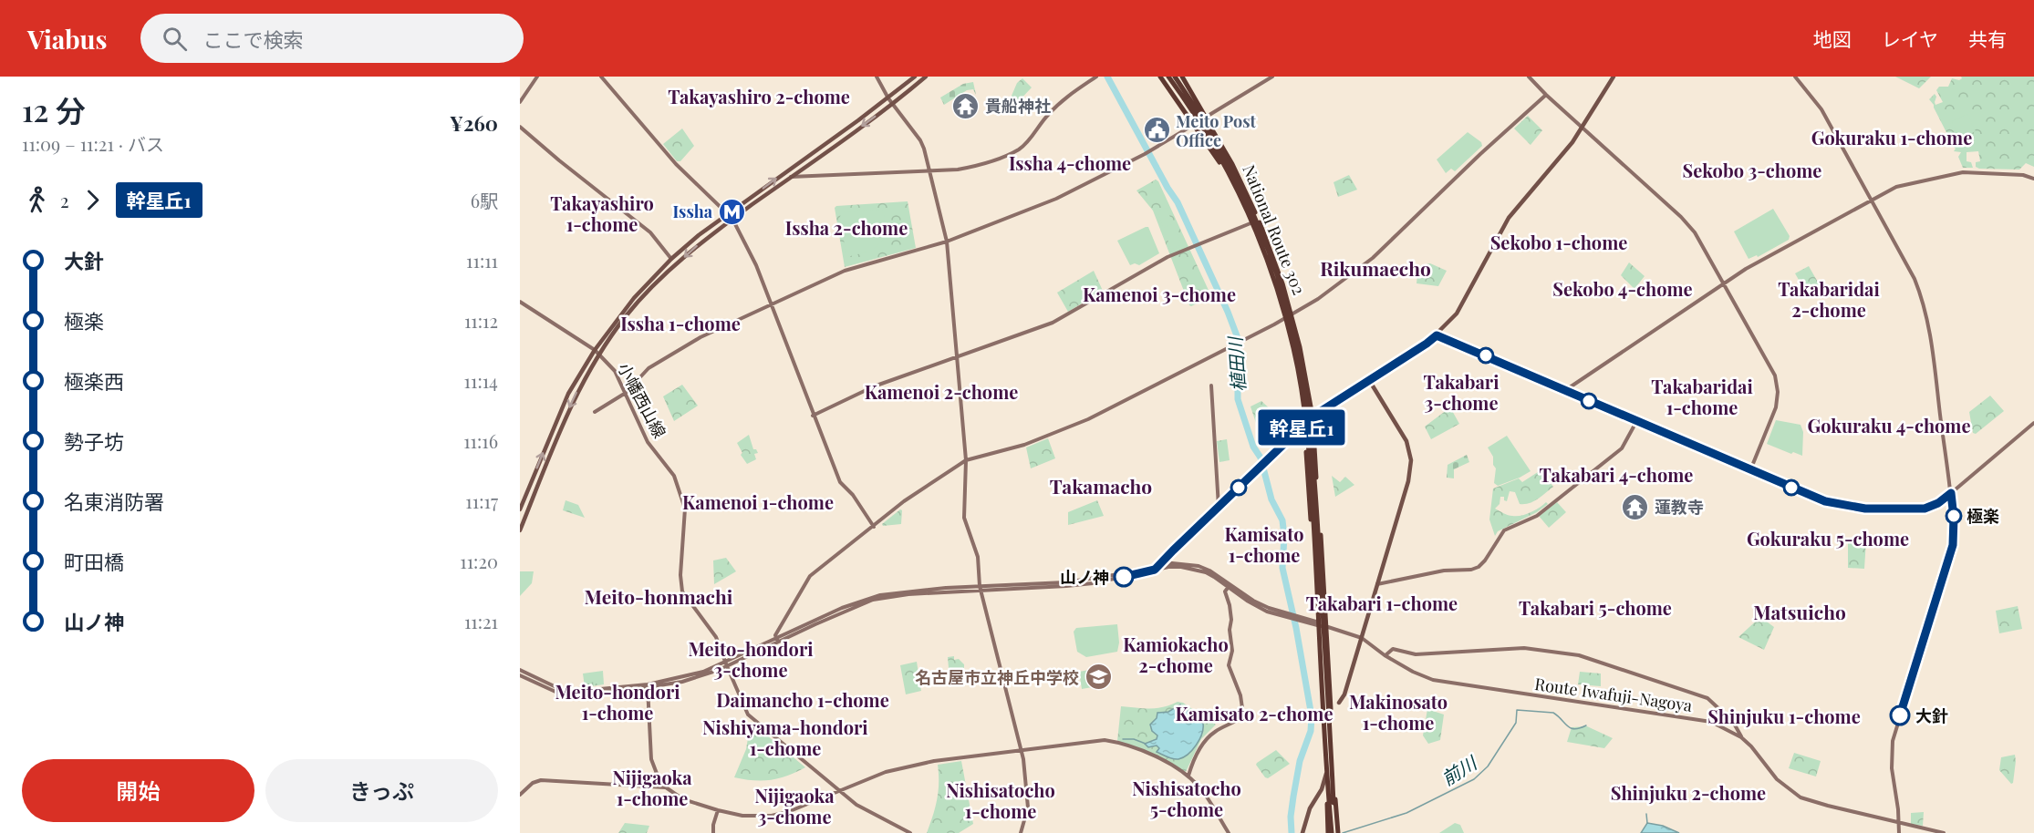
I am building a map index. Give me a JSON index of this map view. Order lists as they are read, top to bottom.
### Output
{
  "streets": {
    "highway": ["National Route 302"],
    "street": ["小幡西山線", "Route Iwafuji-Nagoya"]
  },
  "crossings": [
    ["National Route 302", "Route Iwafuji-Nagoya"]
  ],
  "districts": [
    "Takayashiro 2-chome",
    "Gokuraku 1-chome",
    "Issha 4-chome",
    "Sekobo 3-chome",
    "Takayashiro 1-chome",
    "Issha 2-chome",
    "Sekobo 1-chome",
    "Rikumaecho",
    "Sekobo 4-chome",
    "Takabaridai 2-chome",
    "Kamenoi 3-chome",
    "Issha 1-chome",
    "Takabari 3-chome",
    "Takabaridai 1-chome",
    "Kamenoi 2-chome",
    "Gokuraku 4-chome",
    "Takabari 4-chome",
    "Takamacho",
    "Kamenoi 1-chome",
    "Kamisato 1-chome",
    "Gokuraku 5-chome",
    "Meito-honmachi",
    "Takabari 1-chome",
    "Takabari 5-chome",
    "Matsuicho",
    "Kamiokacho 2-chome",
    "Meito-hondori 3-chome",
    "Meito-hondori 1-chome",
    "Daimancho 1-chome",
    "Makinosato 1-chome",
    "Kamisato 2-chome",
    "Shinjuku 1-chome",
    "Nishiyama-hondori 1-chome",
    "Nijigaoka 1-chome",
    "Nishisatocho 5-chome",
    "Nishisatocho 1-chome",
    "Shinjuku 2-chome",
    "Nijigaoka 3-chome"
  ],
  "water": ["植田川", "前川"],
  "places": {
    "temple": ["貴船神社", "蓮教寺"],
    "public building": ["Meito Post Office"],
    "metro station": ["Issha"],
    "other": ["極楽", "山ノ神", "大針"],
    "school or university": ["名古屋市立神丘中学校"]
  },
  "lines": ["bus line 幹星丘1"],
  "page": {
    "header": "Viabus",
    "search": "ここで検索",
    "nav": ["地図", "レイヤ", "共有"],
    "heading": ["12 分", "11:09 – 11:21 · バス", "¥260"],
    "on_map": "幹星丘1",
    "legs": ["2", "幹星丘1", "6駅"],
    "list": [
      {
        "name": "大針",
        "value": "11:11"
      },
      {
        "name": "極楽",
        "value": "11:12"
      },
      {
        "name": "極楽西",
        "value": "11:14"
      },
      {
        "name": "勢子坊",
        "value": "11:16"
      },
      {
        "name": "名東消防署",
        "value": "11:17"
      },
      {
        "name": "町田橋",
        "value": "11:20"
      },
      {
        "name": "山ノ神",
        "value": "11:21"
      }
    ],
    "buttons": ["開始", "きっぷ"]
  }
}
